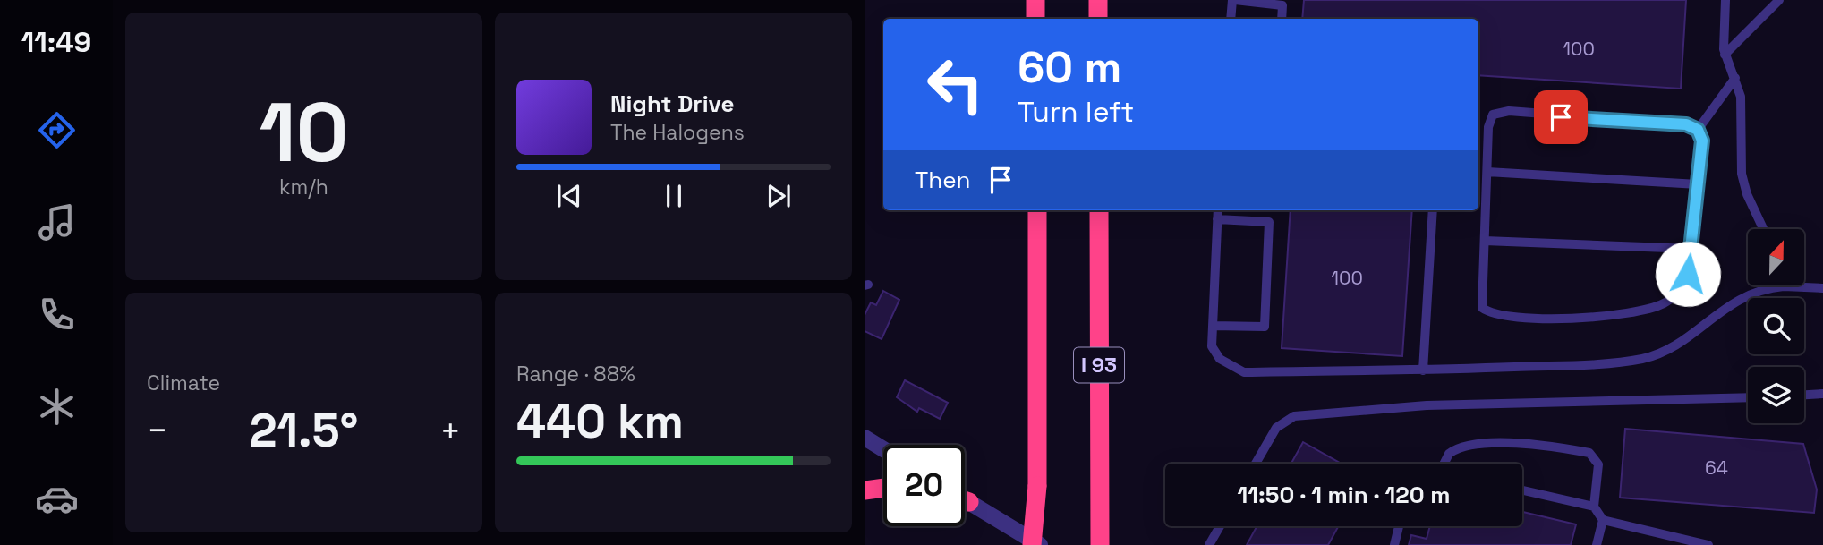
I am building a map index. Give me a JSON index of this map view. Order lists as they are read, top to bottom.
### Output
{
  "streets": {
    "highway": ["I 93"]
  },
  "house_numbers": ["100", "100", "64"],
  "north": "top",
  "page": {
    "tabs": "11:49",
    "tile": [
      ["10", "km/h"],
      "Climate",
      ["Range · 88%", "440 km"]
    ],
    "turn": ["60 m", "Turn left"],
    "song": ["Night Drive", "The Halogens"],
    "then": "Then",
    "heat": ["−", "21.5°", "+"],
    "limit": "20",
    "trip": "11:50 · 1 min · 120 m"
  }
}
